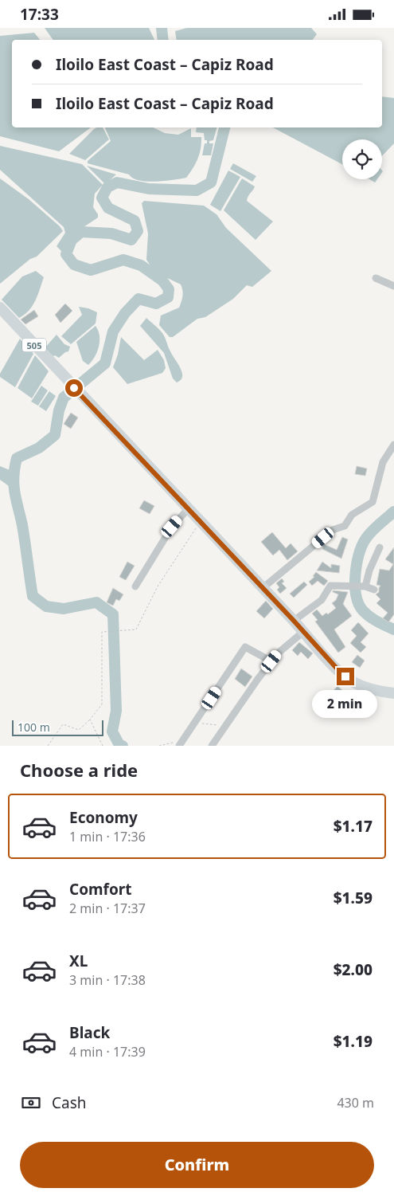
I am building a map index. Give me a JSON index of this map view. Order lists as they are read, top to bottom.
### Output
{
  "streets": {
    "main road": ["505"]
  },
  "scale_bar": "100 m",
  "page": {
    "status": "17:33",
    "banner": ["Iloilo East Coast – Capiz Road", "Iloilo East Coast – Capiz Road"],
    "bubble": "2 min",
    "scale": "100 m",
    "heading": "Choose a ride",
    "list": [
      {
        "name": "Economy",
        "note": "1 min · 17:36",
        "value": "$1.17"
      },
      {
        "name": "Comfort",
        "note": "2 min · 17:37",
        "value": "$1.59"
      },
      {
        "name": "XL",
        "note": "3 min · 17:38",
        "value": "$2.00"
      },
      {
        "name": "Black",
        "note": "4 min · 17:39",
        "value": "$1.19"
      }
    ],
    "pay": ["Cash", "430 m"],
    "buttons": "Confirm"
  }
}
